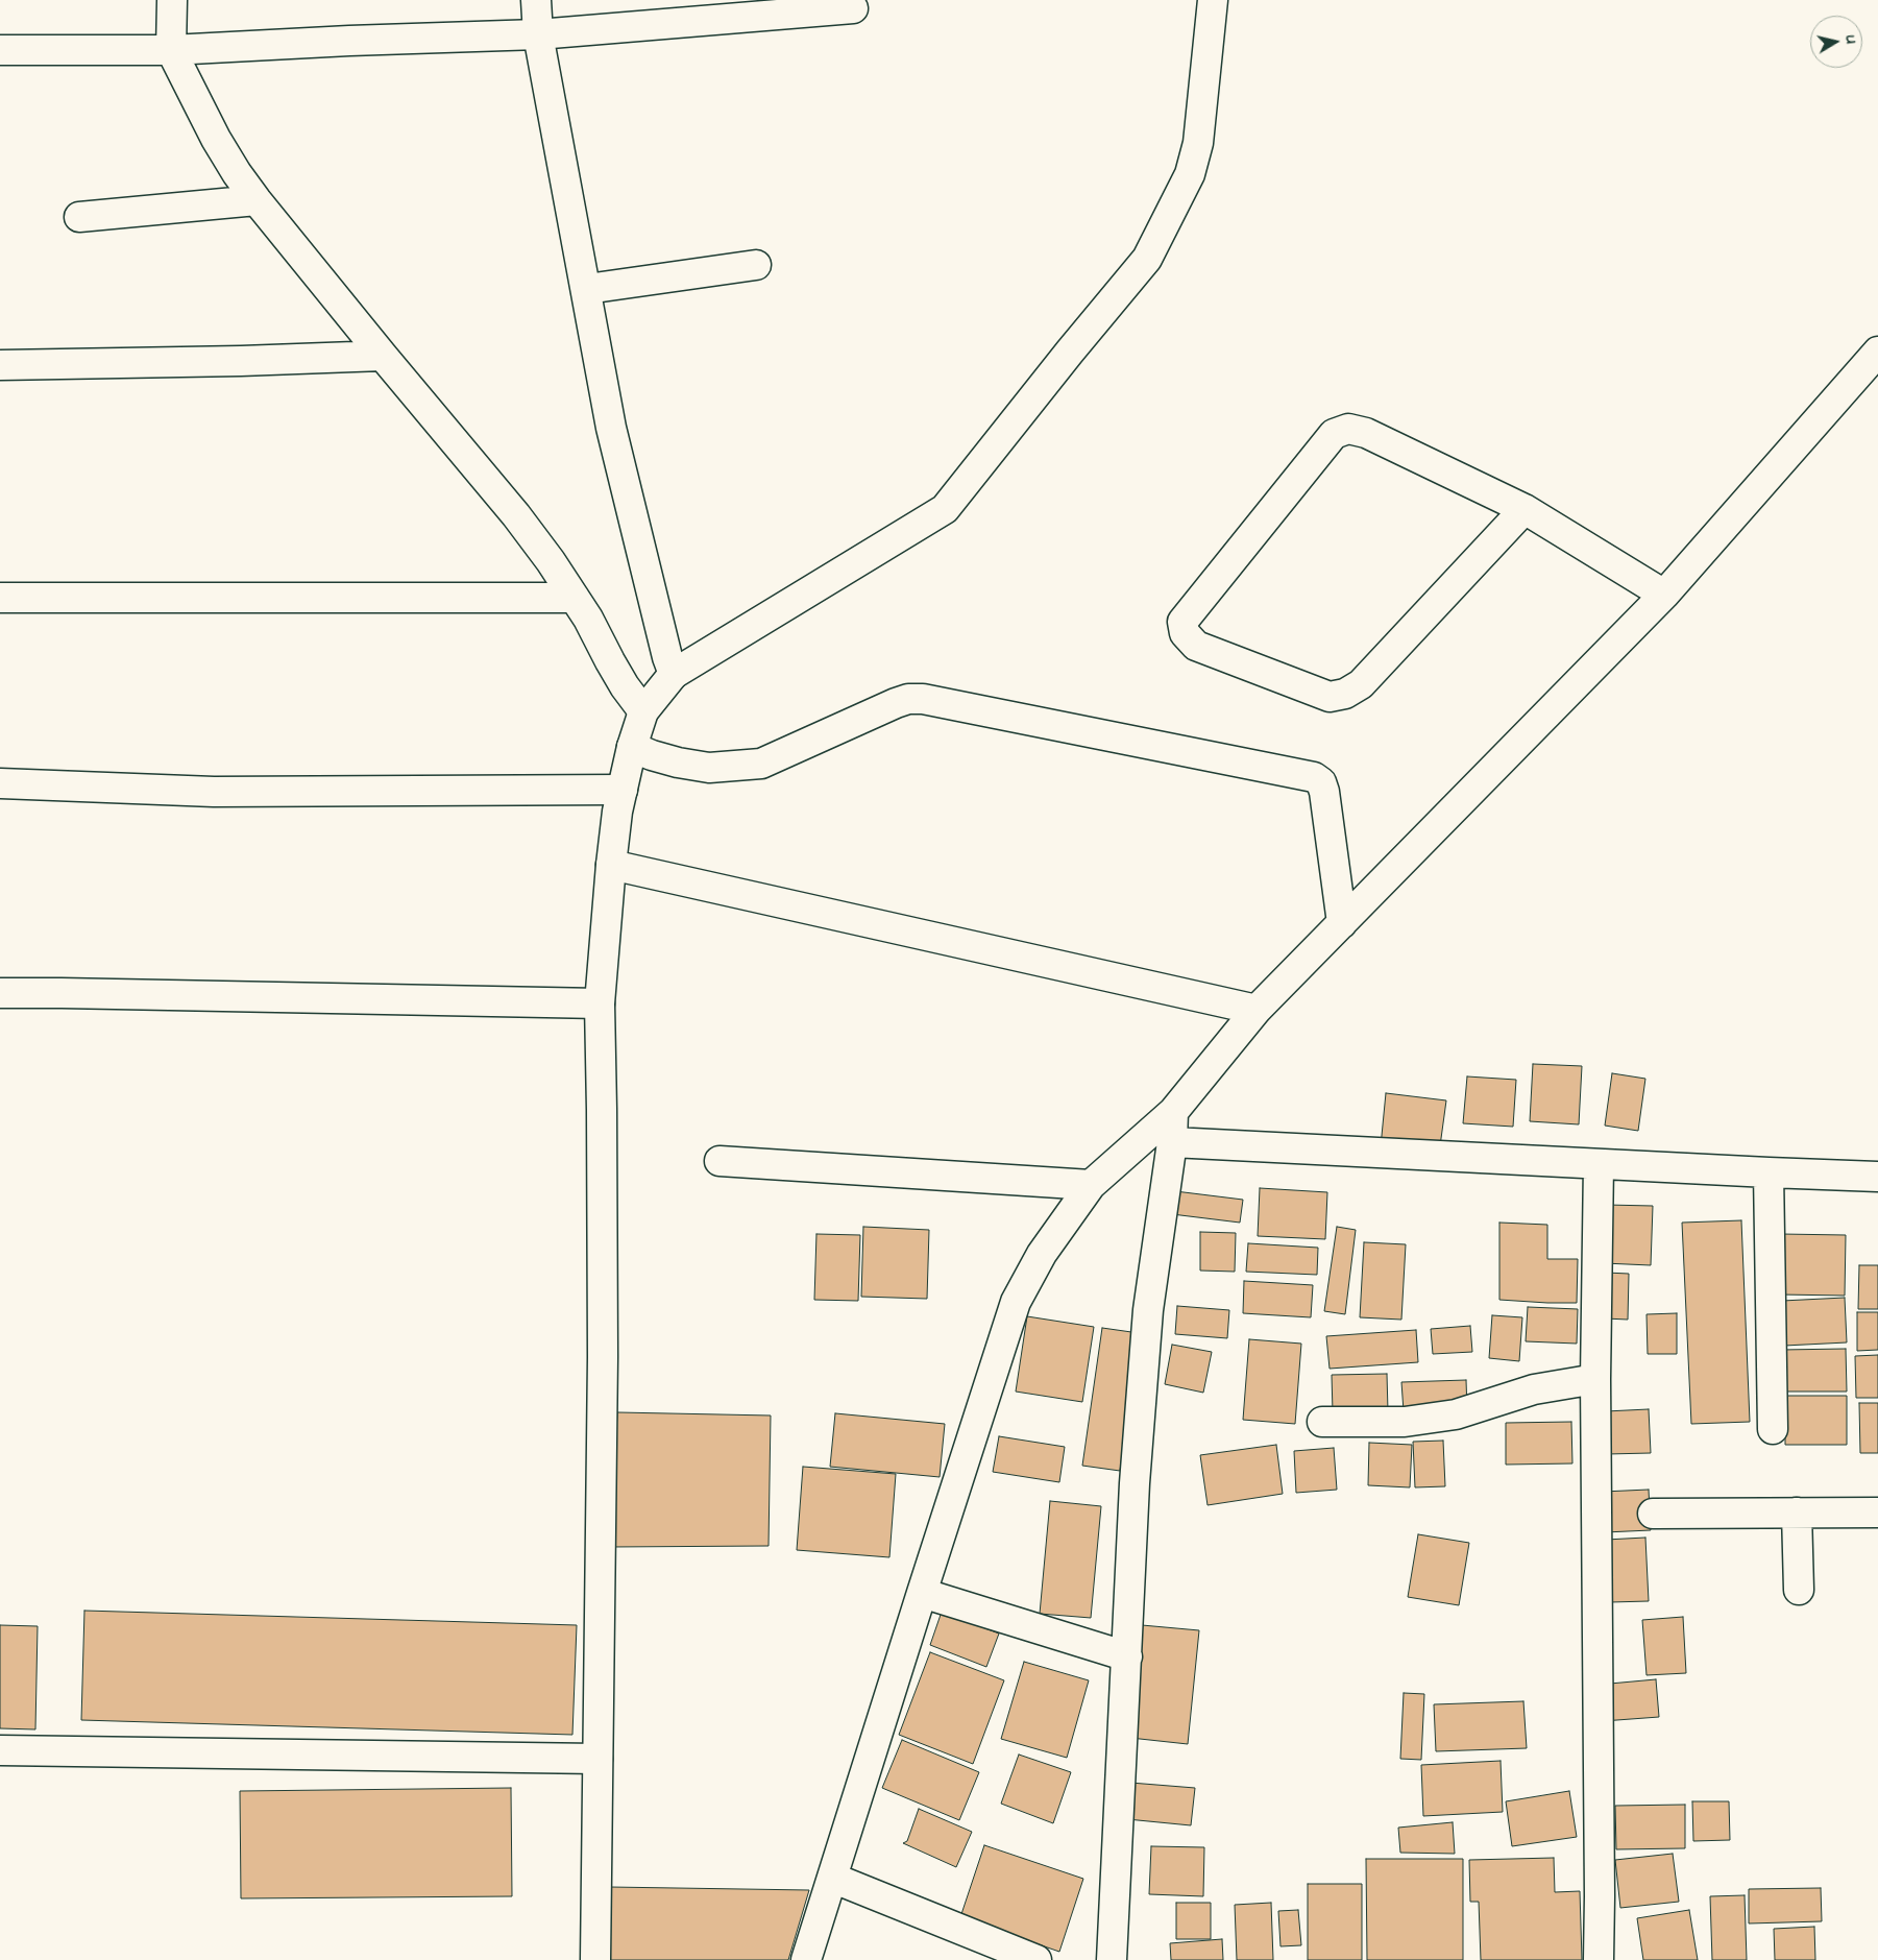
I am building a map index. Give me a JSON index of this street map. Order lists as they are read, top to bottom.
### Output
{
  "north": "right"
}
